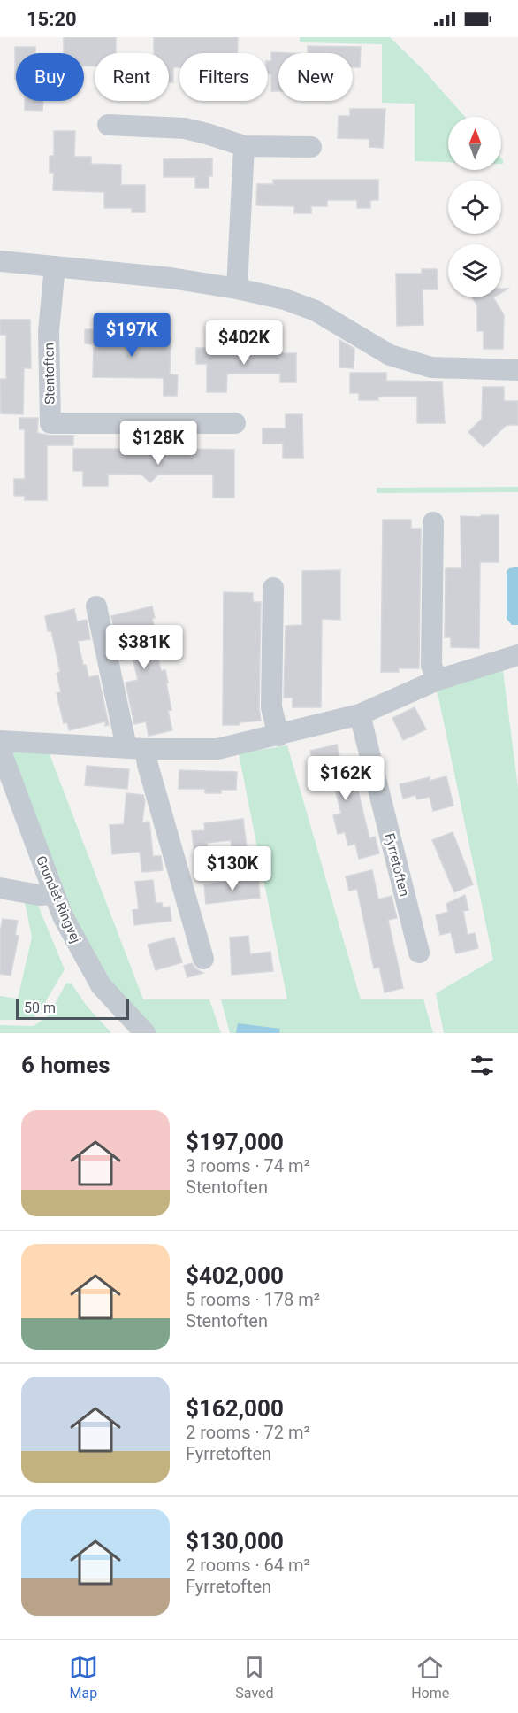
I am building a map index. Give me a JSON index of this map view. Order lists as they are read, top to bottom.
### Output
{
  "streets": {
    "street": ["Stentoften", "Fyrretoften", "Grundet Ringvej"]
  },
  "scale_bar": "50 m",
  "north": "top",
  "page": {
    "status": "15:20",
    "chip": [
      "Buy",
      "Rent",
      "Filters",
      "New"
    ],
    "price": [
      "$197K",
      "$402K",
      "$128K",
      "$381K",
      "$162K",
      "$130K"
    ],
    "scale": "50 m",
    "heading": "6 homes",
    "list": [
      {
        "name": "$197,000",
        "note": "3 rooms · 74 m² · Stentoften"
      },
      {
        "name": "$402,000",
        "note": "5 rooms · 178 m² · Stentoften"
      },
      {
        "name": "$162,000",
        "note": "2 rooms · 72 m² · Fyrretoften"
      },
      {
        "name": "$130,000",
        "note": "2 rooms · 64 m² · Fyrretoften"
      }
    ],
    "tabs": ["Map", "Saved", "Home"]
  }
}
